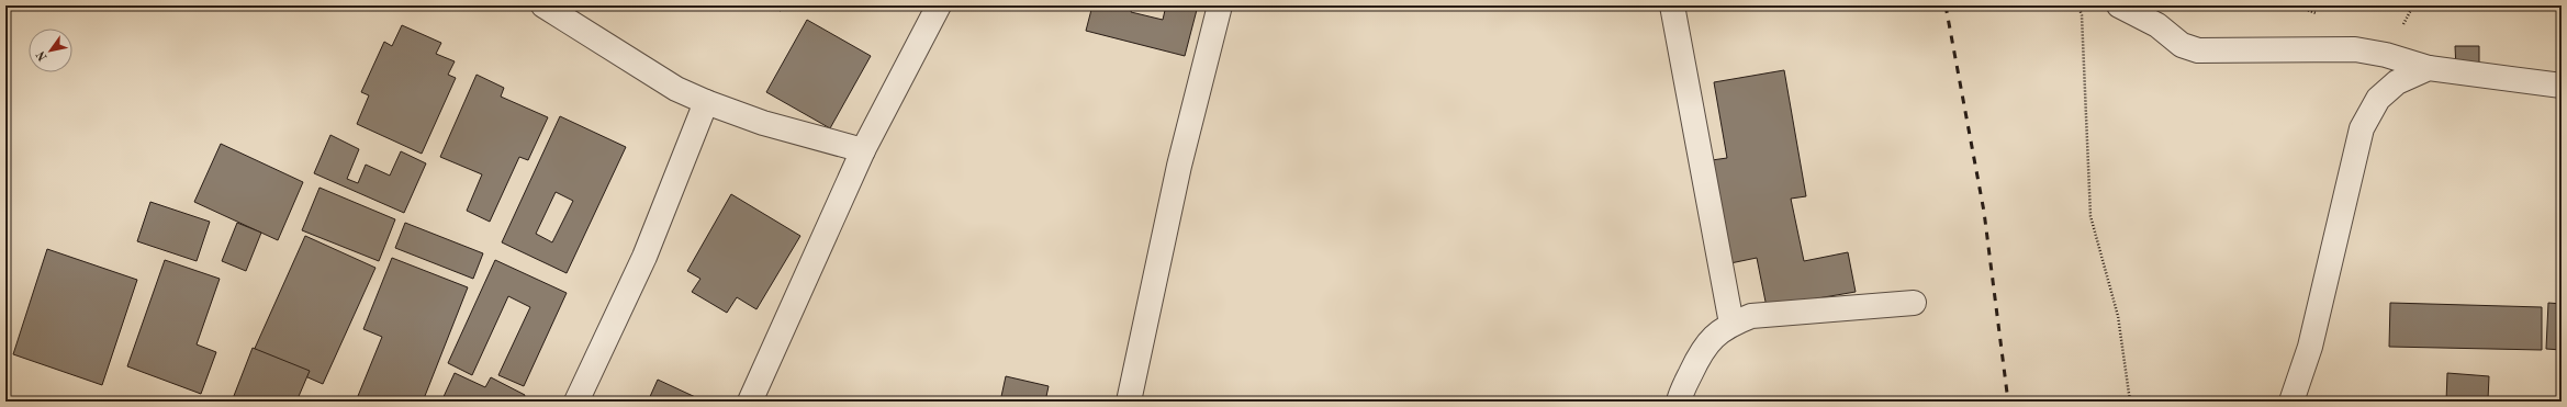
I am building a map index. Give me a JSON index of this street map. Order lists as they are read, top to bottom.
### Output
{
  "north": "bottom left"
}
